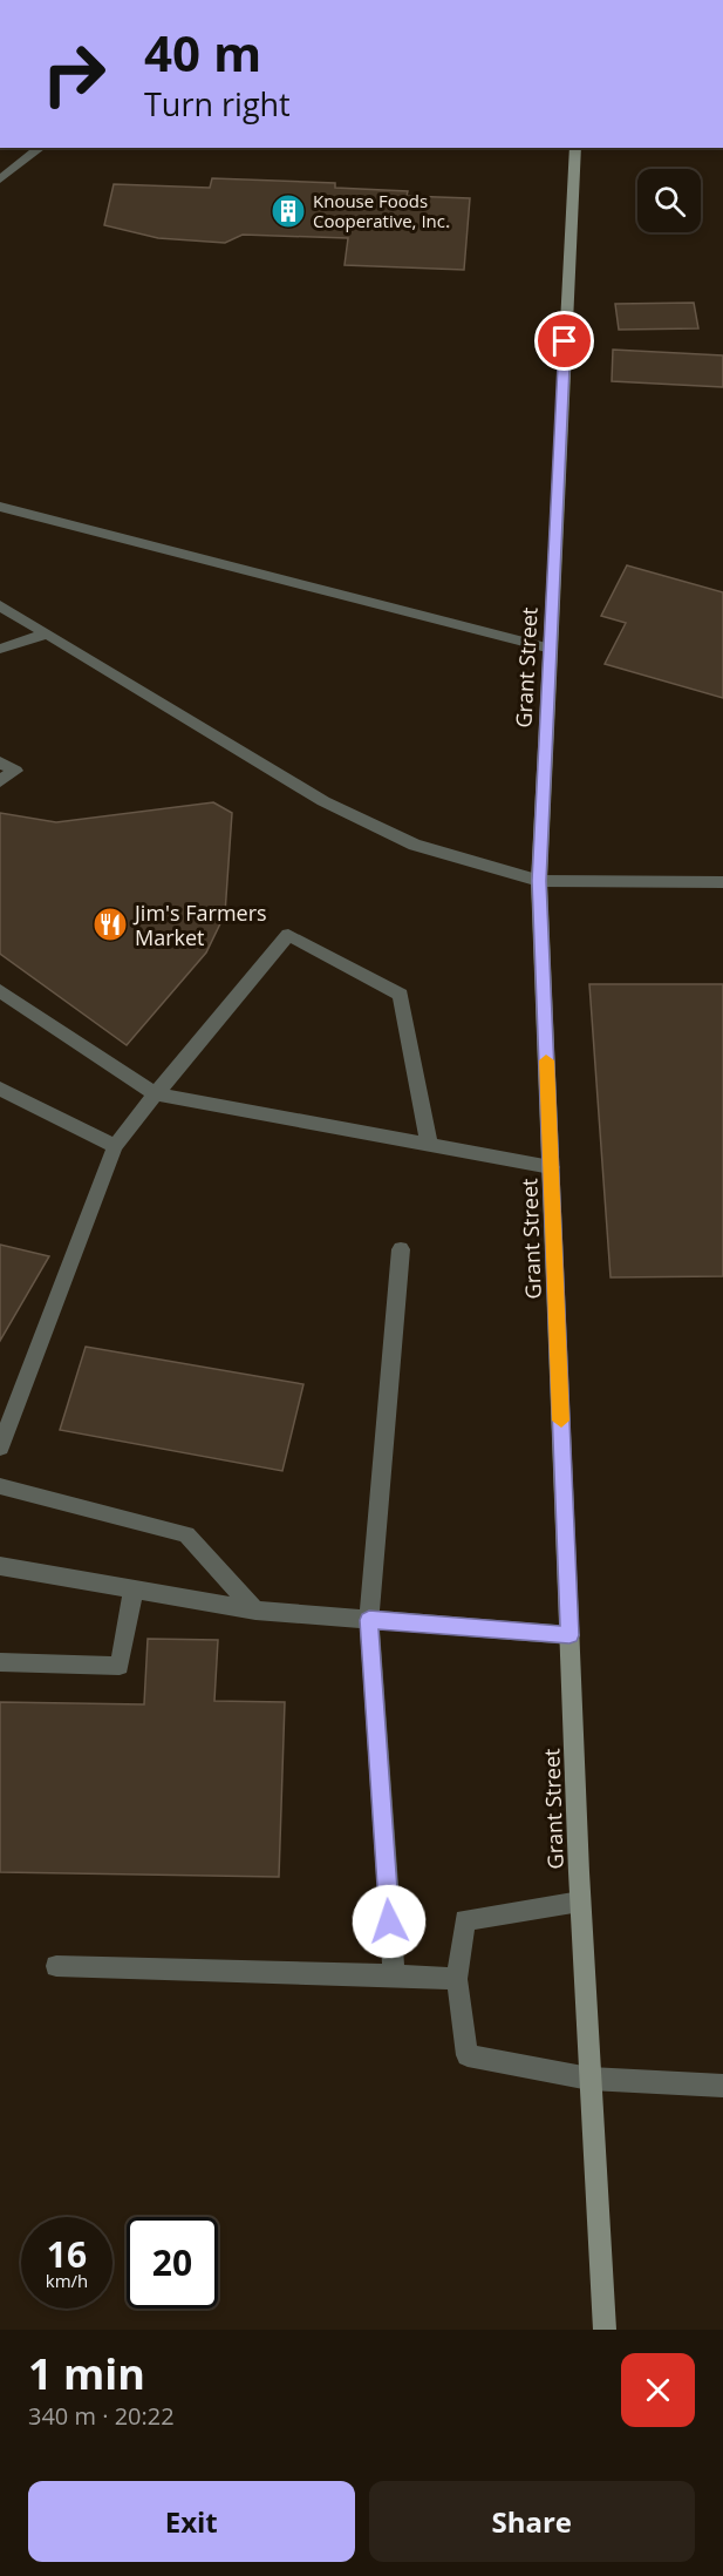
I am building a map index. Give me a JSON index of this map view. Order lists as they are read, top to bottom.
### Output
{
  "streets": {
    "street": ["Grant Street"]
  },
  "places": {
    "building": ["Knouse Foods Cooperative, Inc."],
    "restaurant": ["Jim's Farmers Market"]
  },
  "page": {
    "turn": ["40 m", "Turn right"],
    "speed": "16 km/h",
    "limit": "20",
    "heading": ["1 min", "340 m · 20:22"],
    "buttons": ["Exit", "Share"]
  }
}
